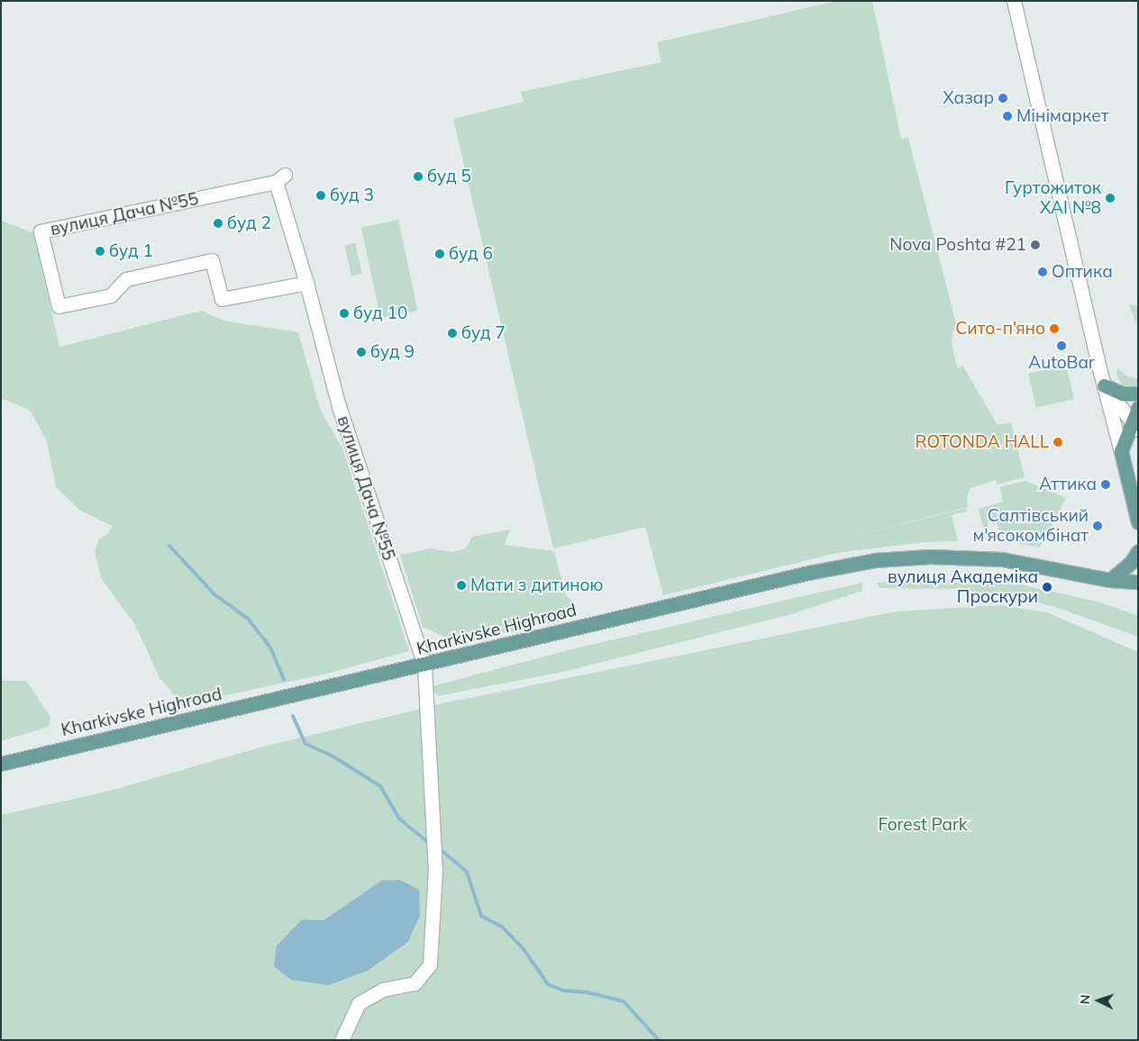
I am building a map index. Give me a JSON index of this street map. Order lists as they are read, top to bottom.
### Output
{
  "streets": {
    "main road": ["Kharkivske Highroad"],
    "street": ["вулиця Дача №55"]
  },
  "crossings": [
    ["вулиця Дача №55", "Kharkivske Highroad"]
  ],
  "parks": ["Forest Park"],
  "places": [
    "Хазар",
    "Мінімаркет",
    "буд 5",
    "буд 3",
    "Гуртожиток ХАІ №8",
    "буд 2",
    "Nova Poshta #21",
    "буд 1",
    "буд 6",
    "Оптика",
    "буд 10",
    "Сито-п'яно",
    "буд 7",
    "AutoBar",
    "буд 9",
    "ROTONDA HALL",
    "Аттика",
    "Салтівський м'ясокомбінат",
    "Мати з дитиною",
    "вулиця Академіка Проскури"
  ],
  "north": "left"
}
